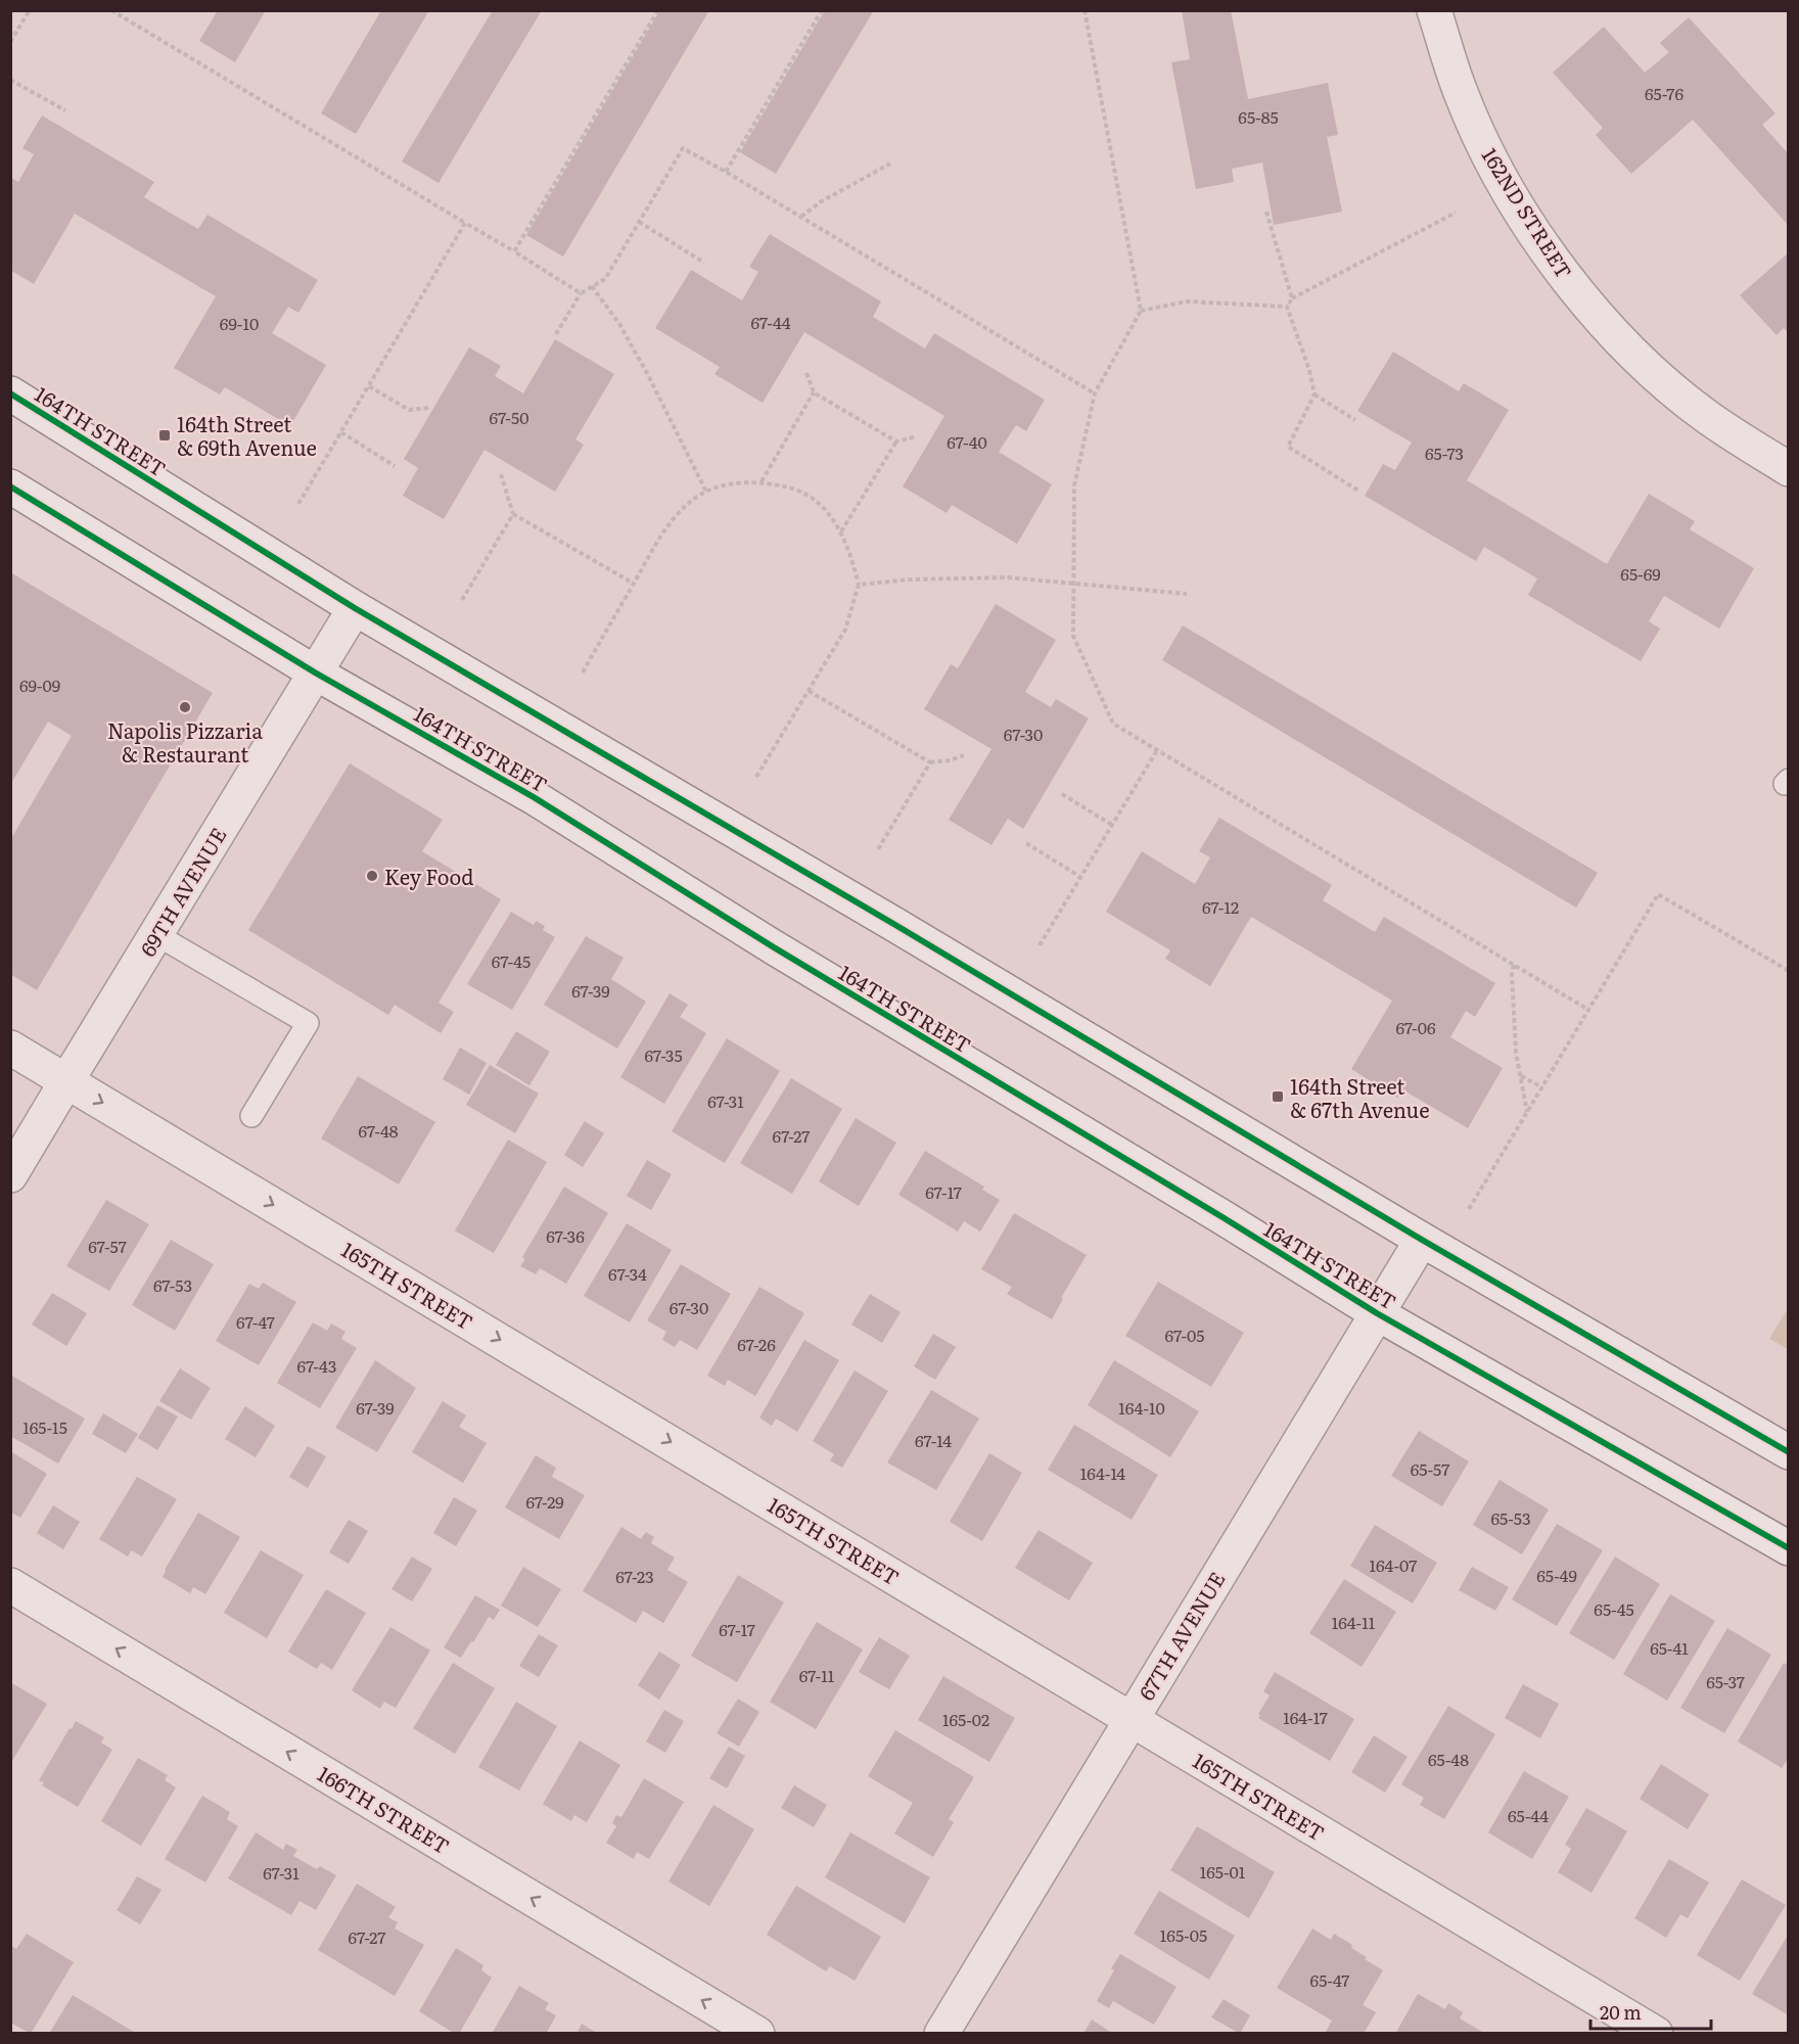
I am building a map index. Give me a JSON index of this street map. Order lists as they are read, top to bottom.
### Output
{
  "streets": {
    "street": [
      "162ND STREET",
      "164TH STREET",
      "69TH AVENUE",
      "165TH STREET",
      "67TH AVENUE",
      "166TH STREET"
    ]
  },
  "crossings": [
    ["164TH STREET", "69TH AVENUE"],
    ["164TH STREET", "67TH AVENUE"],
    ["69TH AVENUE", "165TH STREET"],
    ["165TH STREET", "67TH AVENUE"]
  ],
  "one_way": ["165TH STREET", "166TH STREET"],
  "places": {
    "transit": ["164th Street & 69th Avenue", "164th Street & 67th Avenue"],
    "other": ["Napolis Pizzaria & Restaurant", "Key Food"]
  },
  "house_numbers": [
    "65-76",
    "65-85",
    "67-44",
    "69-10",
    "67-50",
    "67-40",
    "65-73",
    "65-69",
    "69-09",
    "67-30",
    "67-12",
    "67-45",
    "67-39",
    "67-06",
    "67-35",
    "67-31",
    "67-48",
    "67-27",
    "67-17",
    "67-36",
    "67-57",
    "67-34",
    "67-53",
    "67-30",
    "67-47",
    "67-05",
    "67-26",
    "67-43",
    "67-39",
    "164-10",
    "165-15",
    "67-14",
    "65-57",
    "164-14",
    "67-29",
    "65-53",
    "164-07",
    "65-49",
    "67-23",
    "65-45",
    "164-11",
    "67-17",
    "65-41",
    "67-11",
    "65-37",
    "164-17",
    "165-02",
    "65-48",
    "65-44",
    "165-01",
    "67-31",
    "165-05",
    "67-27",
    "65-47"
  ],
  "scale_bar": "20 m"
}
